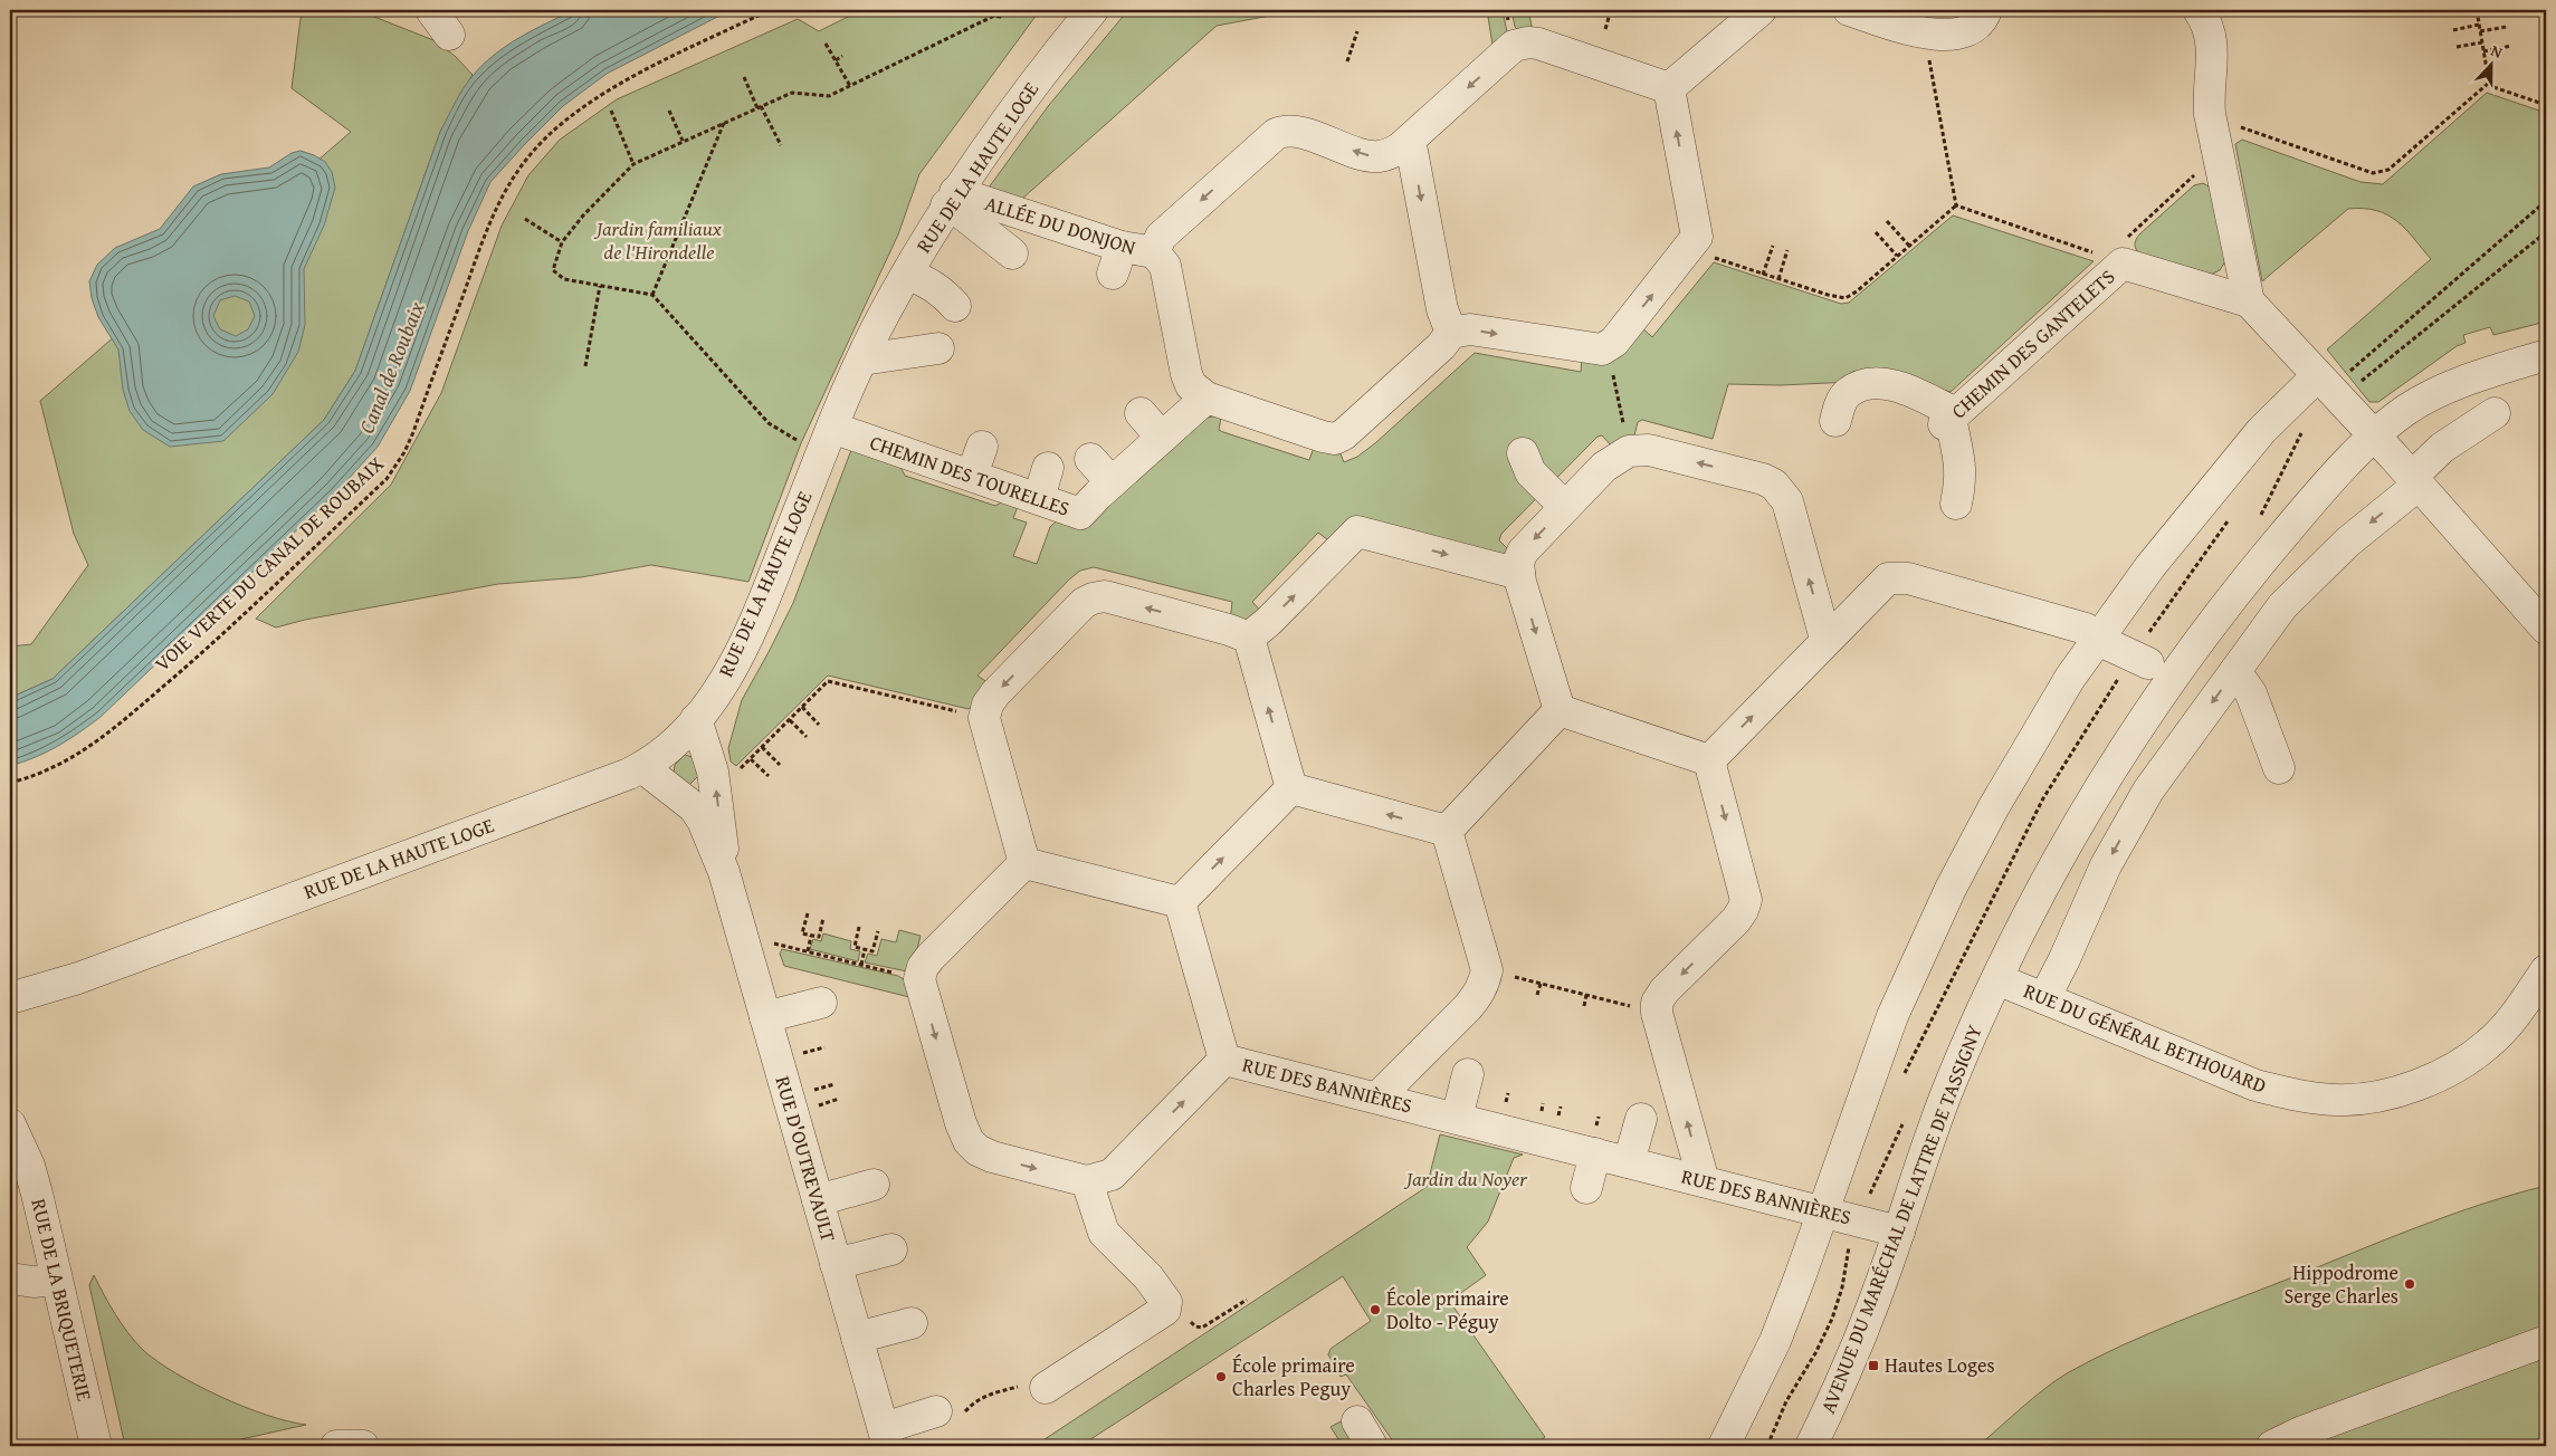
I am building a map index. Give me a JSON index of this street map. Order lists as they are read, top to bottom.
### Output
{
  "streets": {
    "street": [
      "RUE DE LA HAUTE LOGE",
      "ALLÉE DU DONJON",
      "CHEMIN DES GANTELETS",
      "CHEMIN DES TOURELLES",
      "RUE DU GÉNÉRAL BETHOUARD",
      "RUE DES BANNIÈRES",
      "RUE D'OUTREVAULT",
      "AVENUE DU MARÉCHAL DE LATTRE DE TASSIGNY",
      "RUE DE LA BRIQUETERIE"
    ],
    "path": ["VOIE VERTE DU CANAL DE ROUBAIX"]
  },
  "crossings": [
    ["RUE DE LA HAUTE LOGE", "ALLÉE DU DONJON"],
    ["RUE DE LA HAUTE LOGE", "CHEMIN DES TOURELLES"],
    ["RUE DE LA HAUTE LOGE", "RUE D'OUTREVAULT"],
    ["RUE DU GÉNÉRAL BETHOUARD", "AVENUE DU MARÉCHAL DE LATTRE DE TASSIGNY"],
    ["RUE DES BANNIÈRES", "AVENUE DU MARÉCHAL DE LATTRE DE TASSIGNY"]
  ],
  "one_way": ["ALLÉE DU DONJON"],
  "water": ["Canal de Roubaix"],
  "parks": ["Jardin familiaux de l'Hirondelle", "Jardin du Noyer"],
  "places": {
    "other": ["Hippodrome Serge Charles", "École primaire Dolto - Péguy", "École primaire Charles Peguy"],
    "transit": ["Hautes Loges"]
  },
  "north": "top"
}
